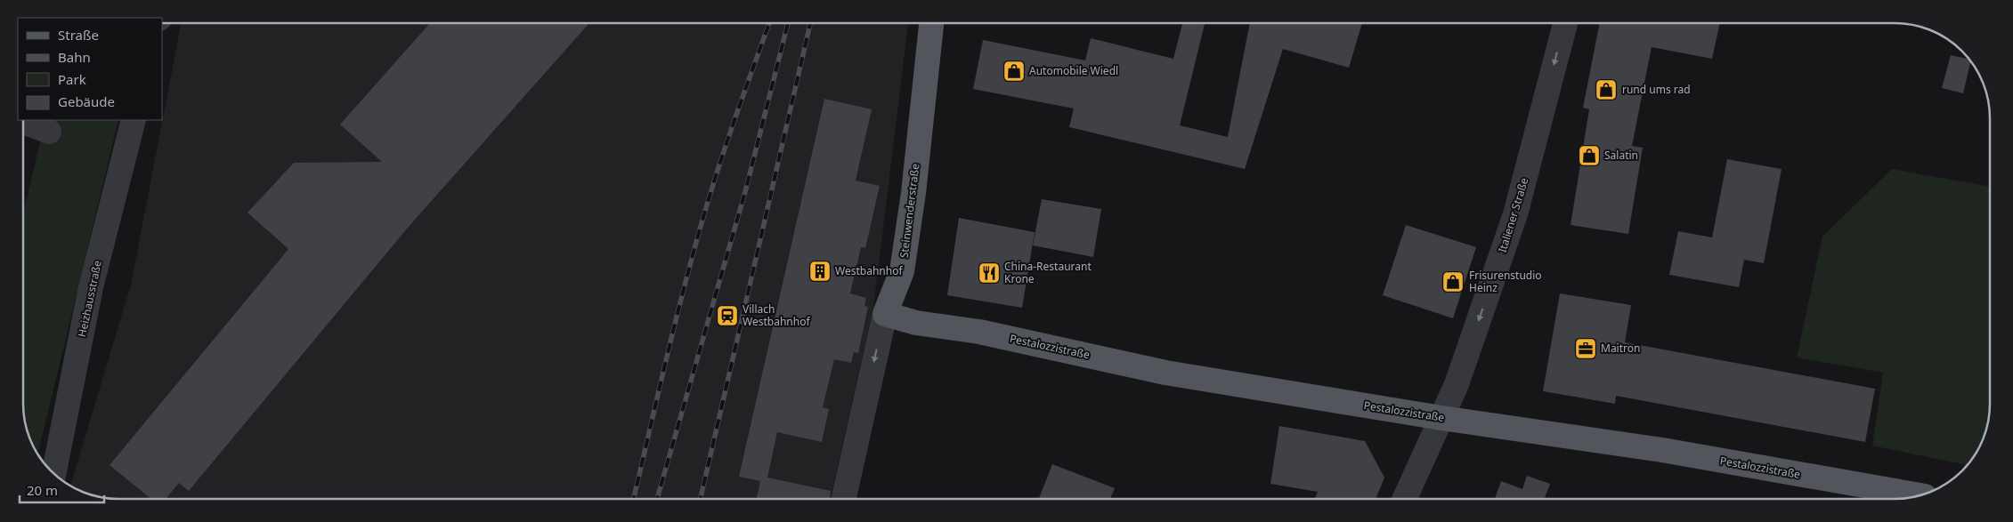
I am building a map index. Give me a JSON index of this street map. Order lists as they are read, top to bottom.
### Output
{
  "streets": {
    "main road": ["Steinwenderstraße", "Pestalozzistraße"],
    "street": ["Italiener Straße", "Heizhausstraße"]
  },
  "crossings": [
    ["Steinwenderstraße", "Pestalozzistraße"],
    ["Italiener Straße", "Pestalozzistraße"]
  ],
  "one_way": ["Steinwenderstraße", "Italiener Straße"],
  "places": {
    "shop": [
      "Automobile Wiedl",
      "rund ums rad",
      "Salatin",
      "Frisurenstudio Heinz"
    ],
    "building": ["Westbahnhof"],
    "restaurant": ["China-Restaurant Krone"],
    "station": ["Villach Westbahnhof"],
    "office": ["Maitron"]
  },
  "legend": [
    "Straße",
    "Bahn",
    "Park",
    "Gebäude"
  ],
  "scale_bar": "20 m"
}
